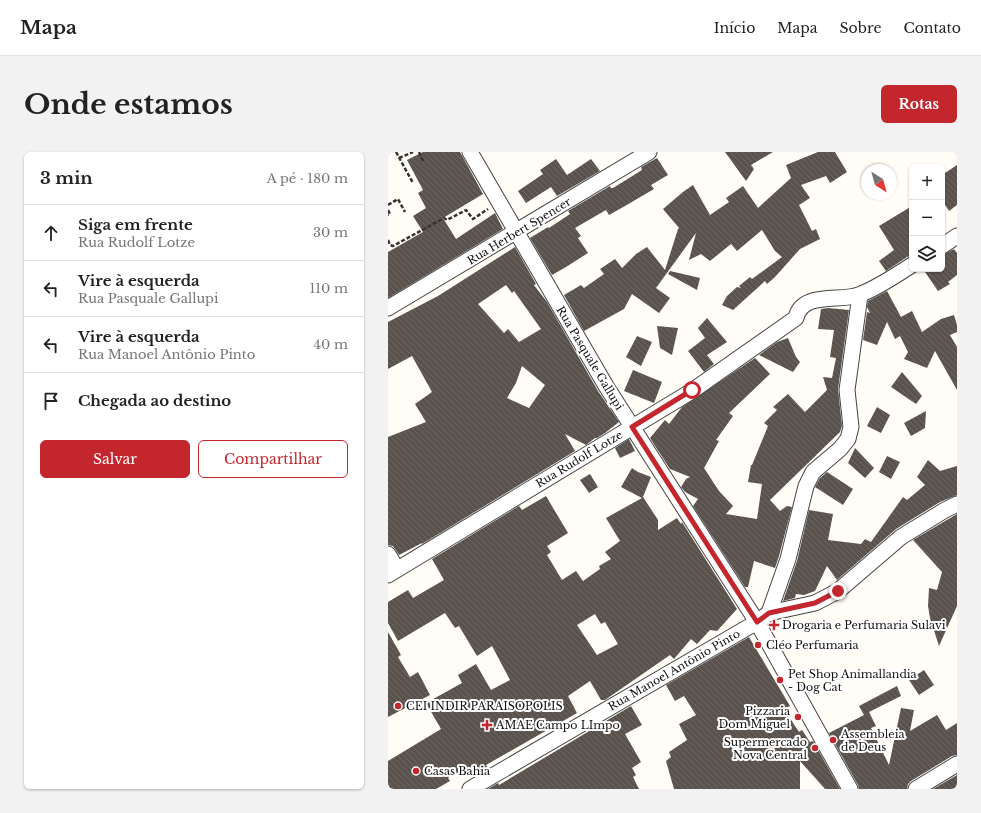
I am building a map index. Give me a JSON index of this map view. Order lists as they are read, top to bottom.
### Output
{
  "streets": {
    "street": [
      "Rua Herbert Spencer",
      "Rua Pasquale Gallupi",
      "Rua Rudolf Lotze",
      "Rua Manoel Antônio Pinto"
    ]
  },
  "crossings": [
    ["Rua Herbert Spencer", "Rua Pasquale Gallupi"],
    ["Rua Pasquale Gallupi", "Rua Rudolf Lotze"],
    ["Rua Pasquale Gallupi", "Rua Manoel Antônio Pinto"]
  ],
  "places": {
    "health": ["Drogaria e Perfumaria Sulavi", "AMAE Campo LImpo"],
    "other": [
      "Cléo Perfumaria",
      "Pet Shop Animallandia - Dog Cat",
      "CEI INDIR PARAISOPOLIS",
      "Pizzaria Dom Miguel",
      "Assembleia de Deus",
      "Supermercado Nova Central",
      "Casas Bahia"
    ]
  },
  "north": "bottom right",
  "page": {
    "header": "Mapa",
    "nav": [
      "Início",
      "Mapa",
      "Sobre",
      "Contato"
    ],
    "buttons": [
      "Rotas",
      ["Salvar", "Compartilhar"]
    ],
    "title": "Onde estamos",
    "heading": ["3 min", "A pé · 180 m"],
    "map_buttons": ["+", "−"],
    "list": [
      ["Siga em frente", "Rua Rudolf Lotze", "30 m"],
      ["Vire à esquerda", "Rua Pasquale Gallupi", "110 m"],
      ["Vire à esquerda", "Rua Manoel Antônio Pinto", "40 m"],
      "Chegada ao destino"
    ]
  }
}
